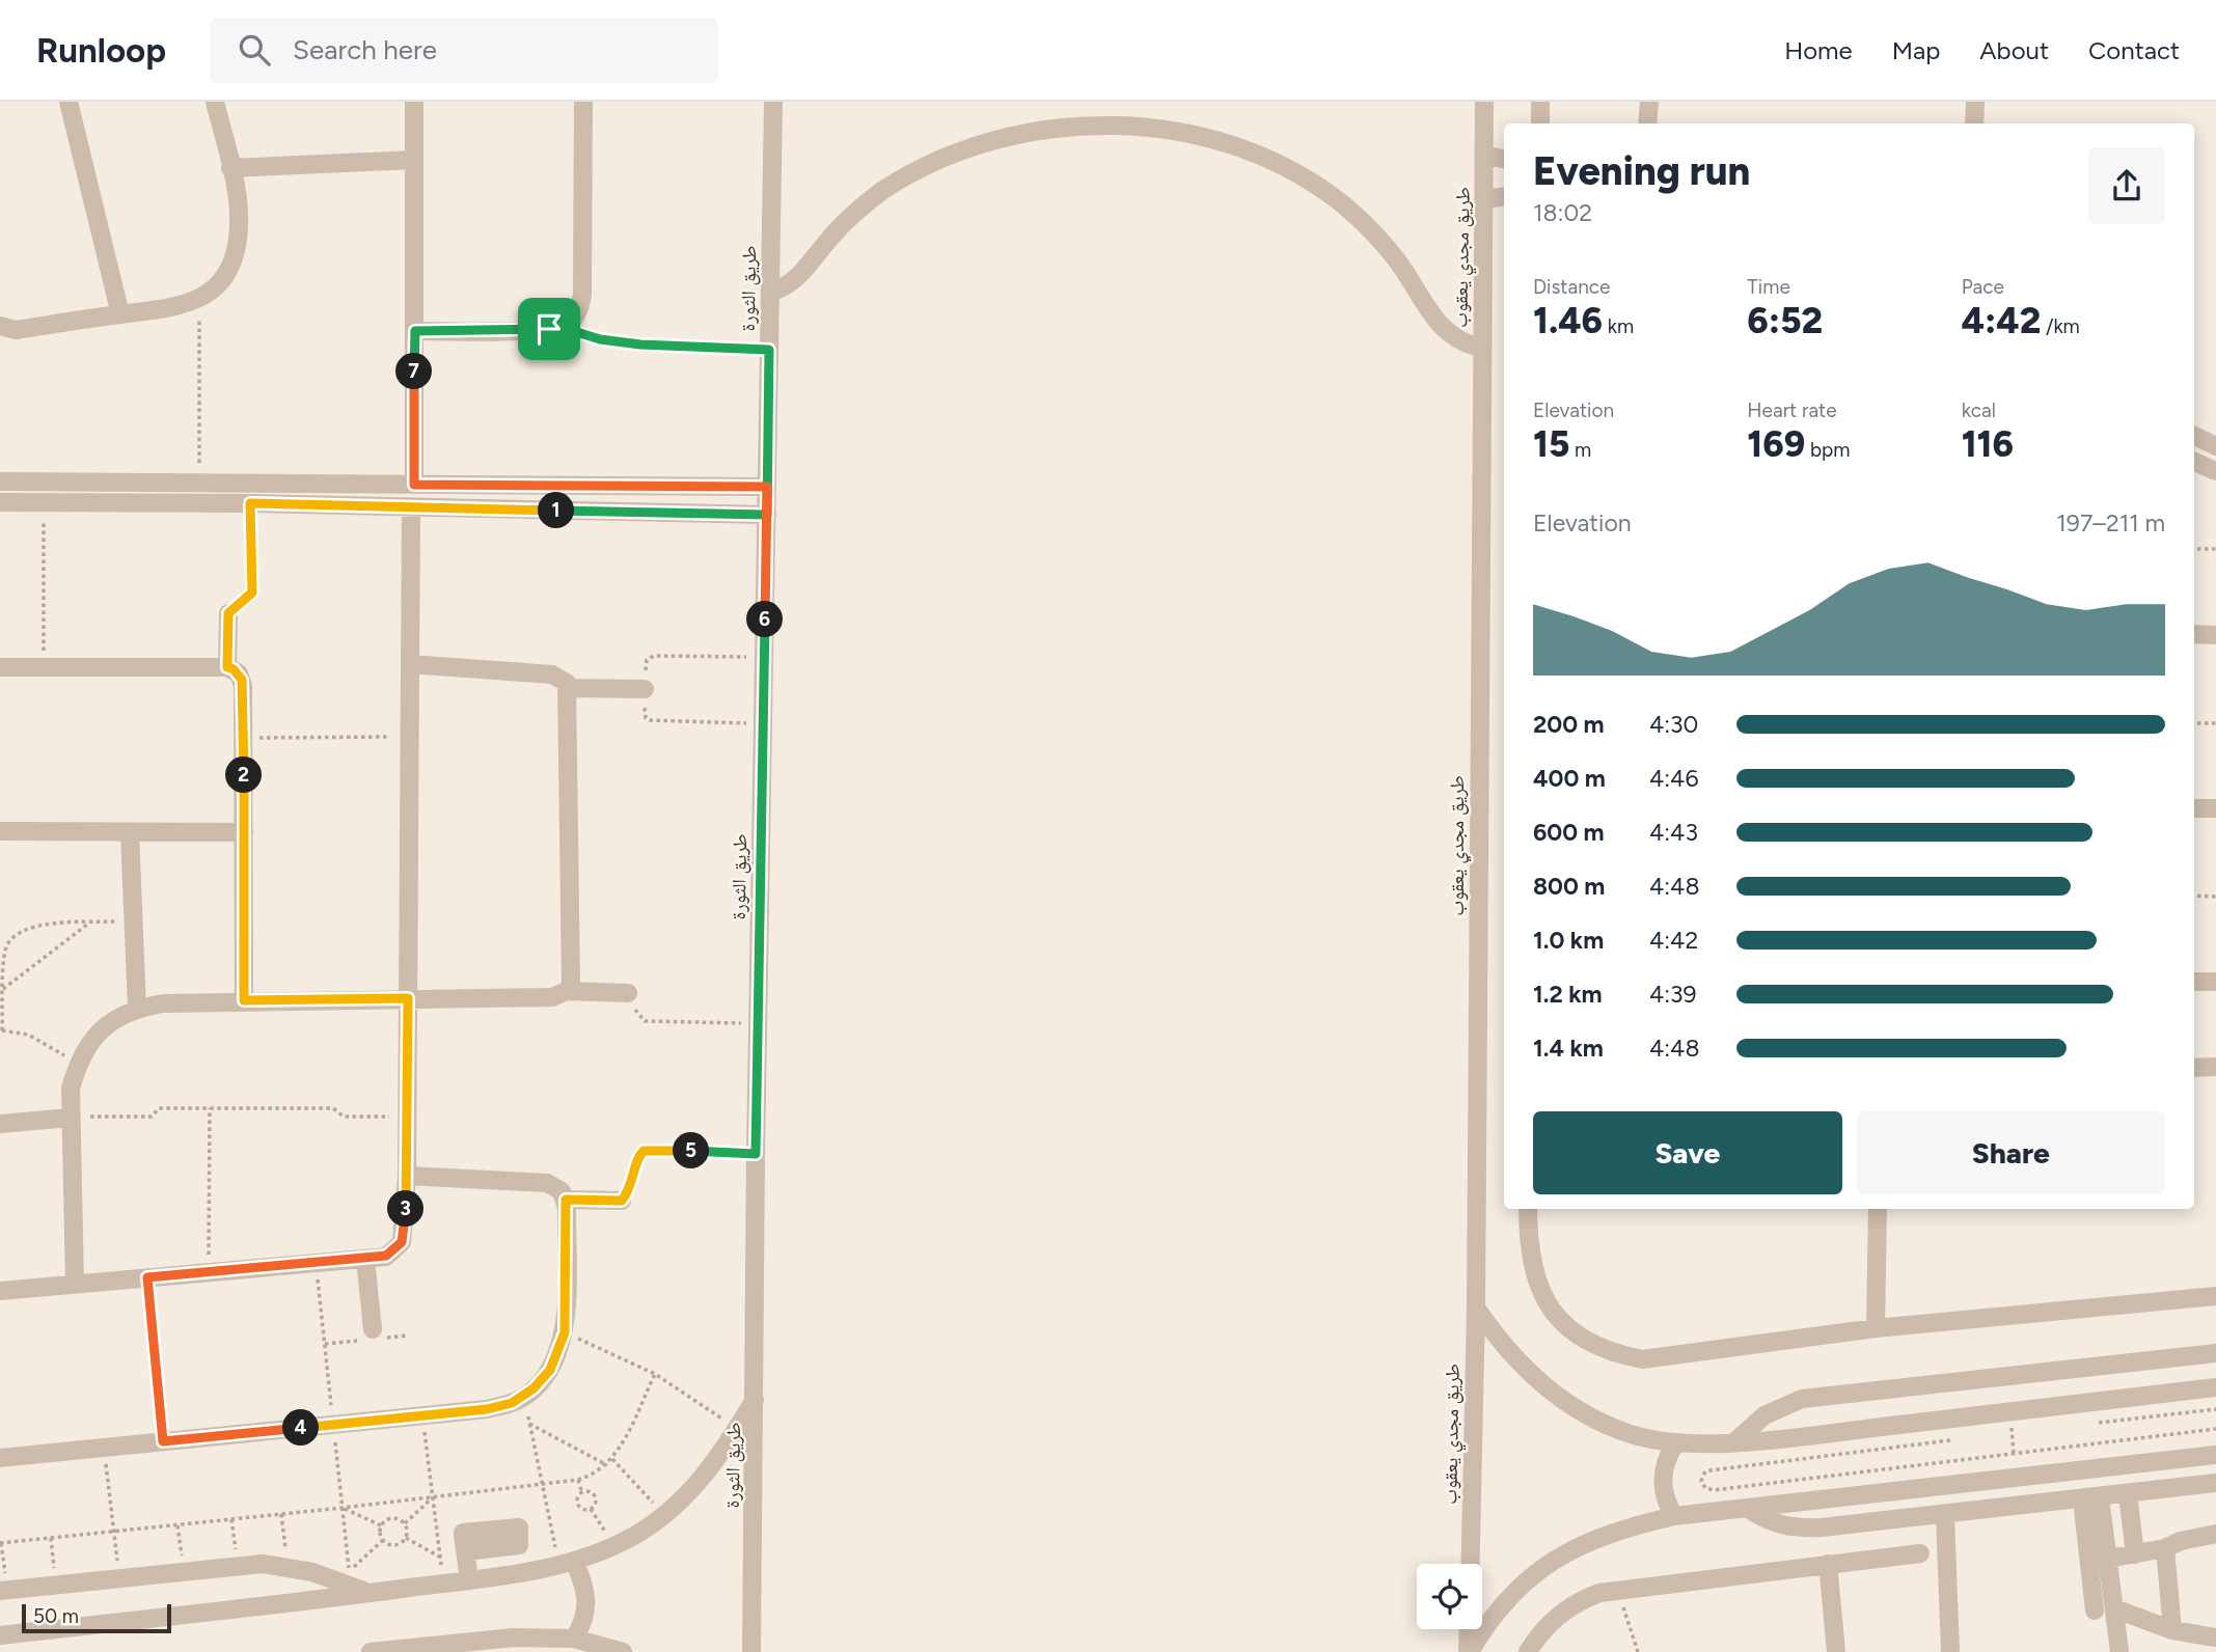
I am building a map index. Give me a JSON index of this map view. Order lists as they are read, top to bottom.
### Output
{
  "streets": {
    "street": ["طريق مجدي يعقوب", "طريق الثورة"]
  },
  "scale_bar": "50 m",
  "page": {
    "header": "Runloop",
    "search": "Search here",
    "nav": [
      "Home",
      "Map",
      "About",
      "Contact"
    ],
    "heading": ["Evening run", "18:02"],
    "stats": [
      ["Distance", "1.46 km"],
      ["Time", "6:52"],
      ["Pace", "4:42 /km"],
      ["Elevation", "15 m"],
      ["Heart rate", "169 bpm"],
      ["kcal", "116"]
    ],
    "pins": [
      "7",
      "1",
      "6",
      "2",
      "5",
      "3",
      "4"
    ],
    "chart": ["Elevation", "197–211 m"],
    "list": [
      {
        "name": "200 m",
        "note": "4:30"
      },
      {
        "name": "400 m",
        "note": "4:46"
      },
      {
        "name": "600 m",
        "note": "4:43"
      },
      {
        "name": "800 m",
        "note": "4:48"
      },
      {
        "name": "1.0 km",
        "note": "4:42"
      },
      {
        "name": "1.2 km",
        "note": "4:39"
      },
      {
        "name": "1.4 km",
        "note": "4:48"
      }
    ],
    "buttons": ["Save", "Share"],
    "scale": "50 m"
  }
}
